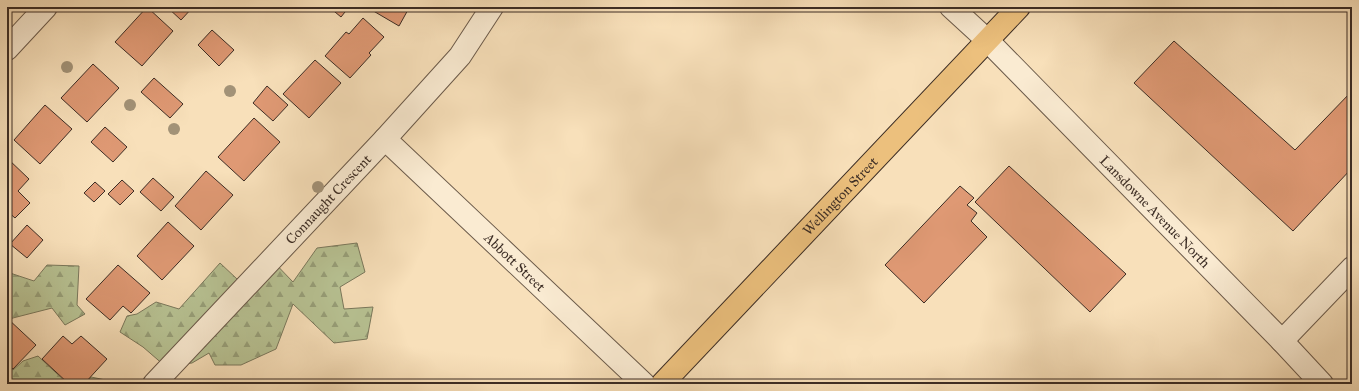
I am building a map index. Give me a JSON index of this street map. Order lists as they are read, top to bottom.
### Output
{
  "streets": {
    "main road": ["Wellington Street"],
    "street": ["Connaught Crescent", "Lansdowne Avenue North", "Abbott Street"]
  },
  "crossings": [
    ["Wellington Street", "Lansdowne Avenue North"],
    ["Connaught Crescent", "Abbott Street"]
  ]
}
